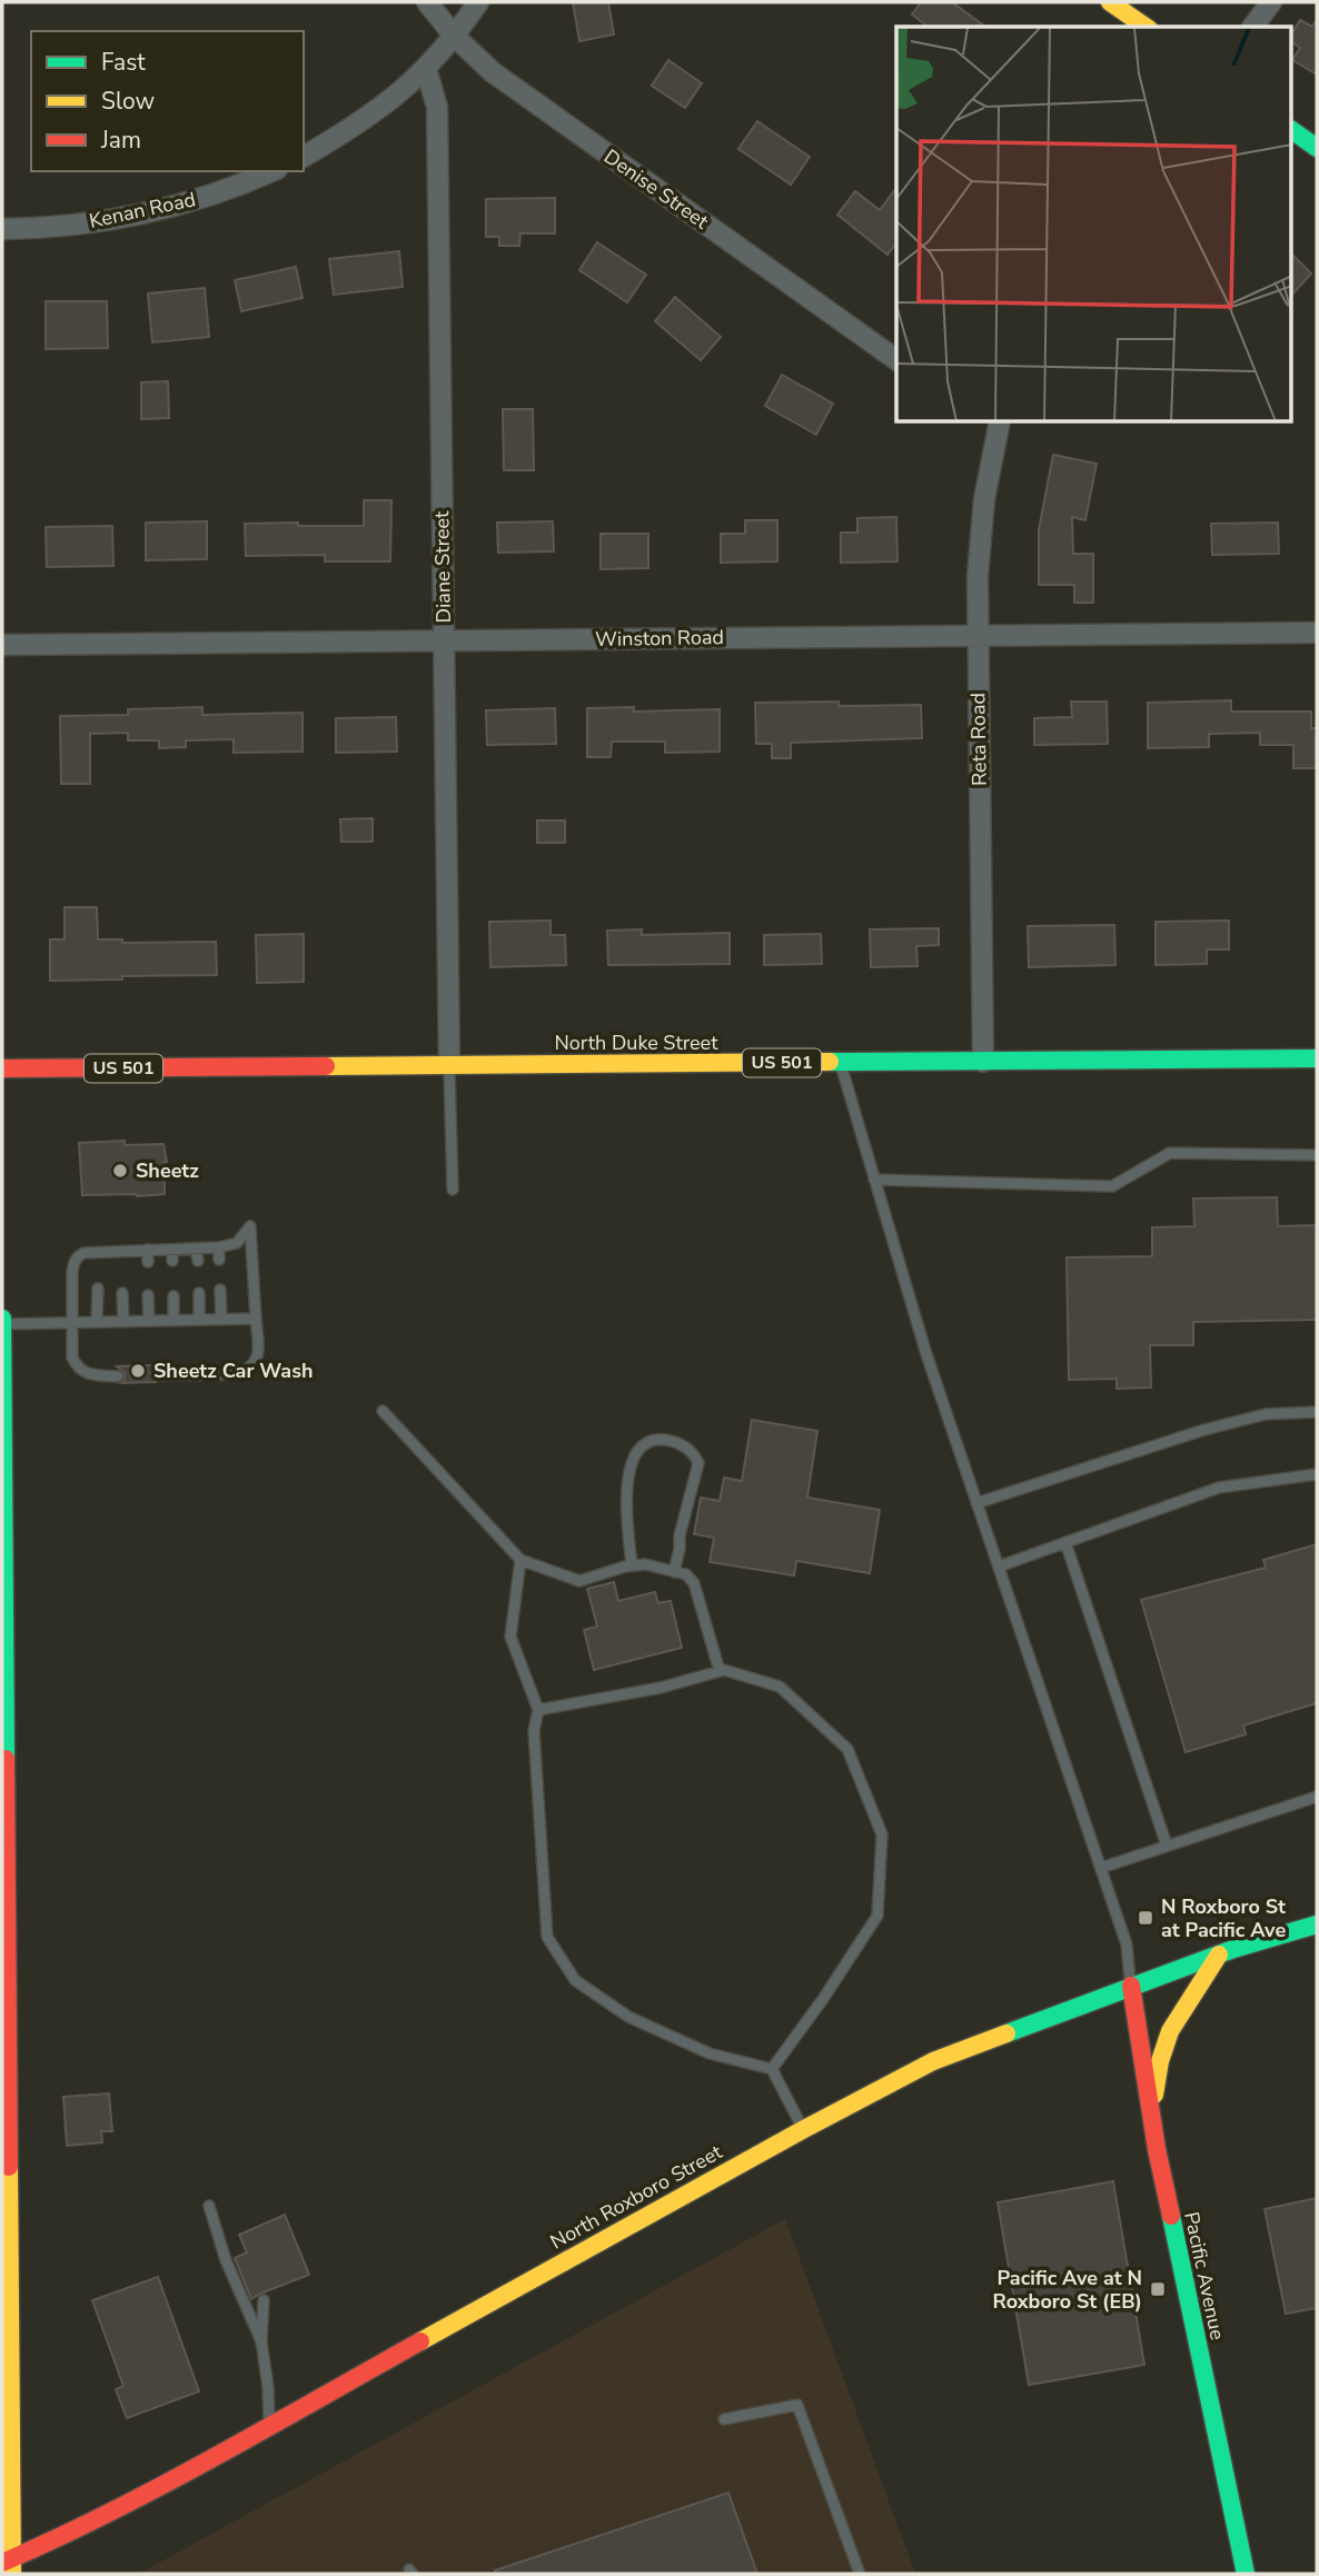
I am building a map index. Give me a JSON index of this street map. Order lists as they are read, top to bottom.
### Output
{
  "streets": {
    "main road": [
      "North Duke Street",
      "US 501",
      "North Roxboro Street",
      "Pacific Avenue"
    ],
    "street": [
      "Denise Street",
      "Kenan Road",
      "Diane Street",
      "Winston Road",
      "Reta Road"
    ]
  },
  "crossings": [
    ["Diane Street", "Winston Road"],
    ["Diane Street", "North Duke Street"],
    ["Winston Road", "Reta Road"],
    ["Reta Road", "North Duke Street"],
    ["North Roxboro Street", "Pacific Avenue"]
  ],
  "places": {
    "other": ["Sheetz", "Sheetz Car Wash"],
    "transit": ["N Roxboro St at Pacific Ave", "Pacific Ave at N Roxboro St (EB)"]
  },
  "legend": ["Fast", "Slow", "Jam"]
}
